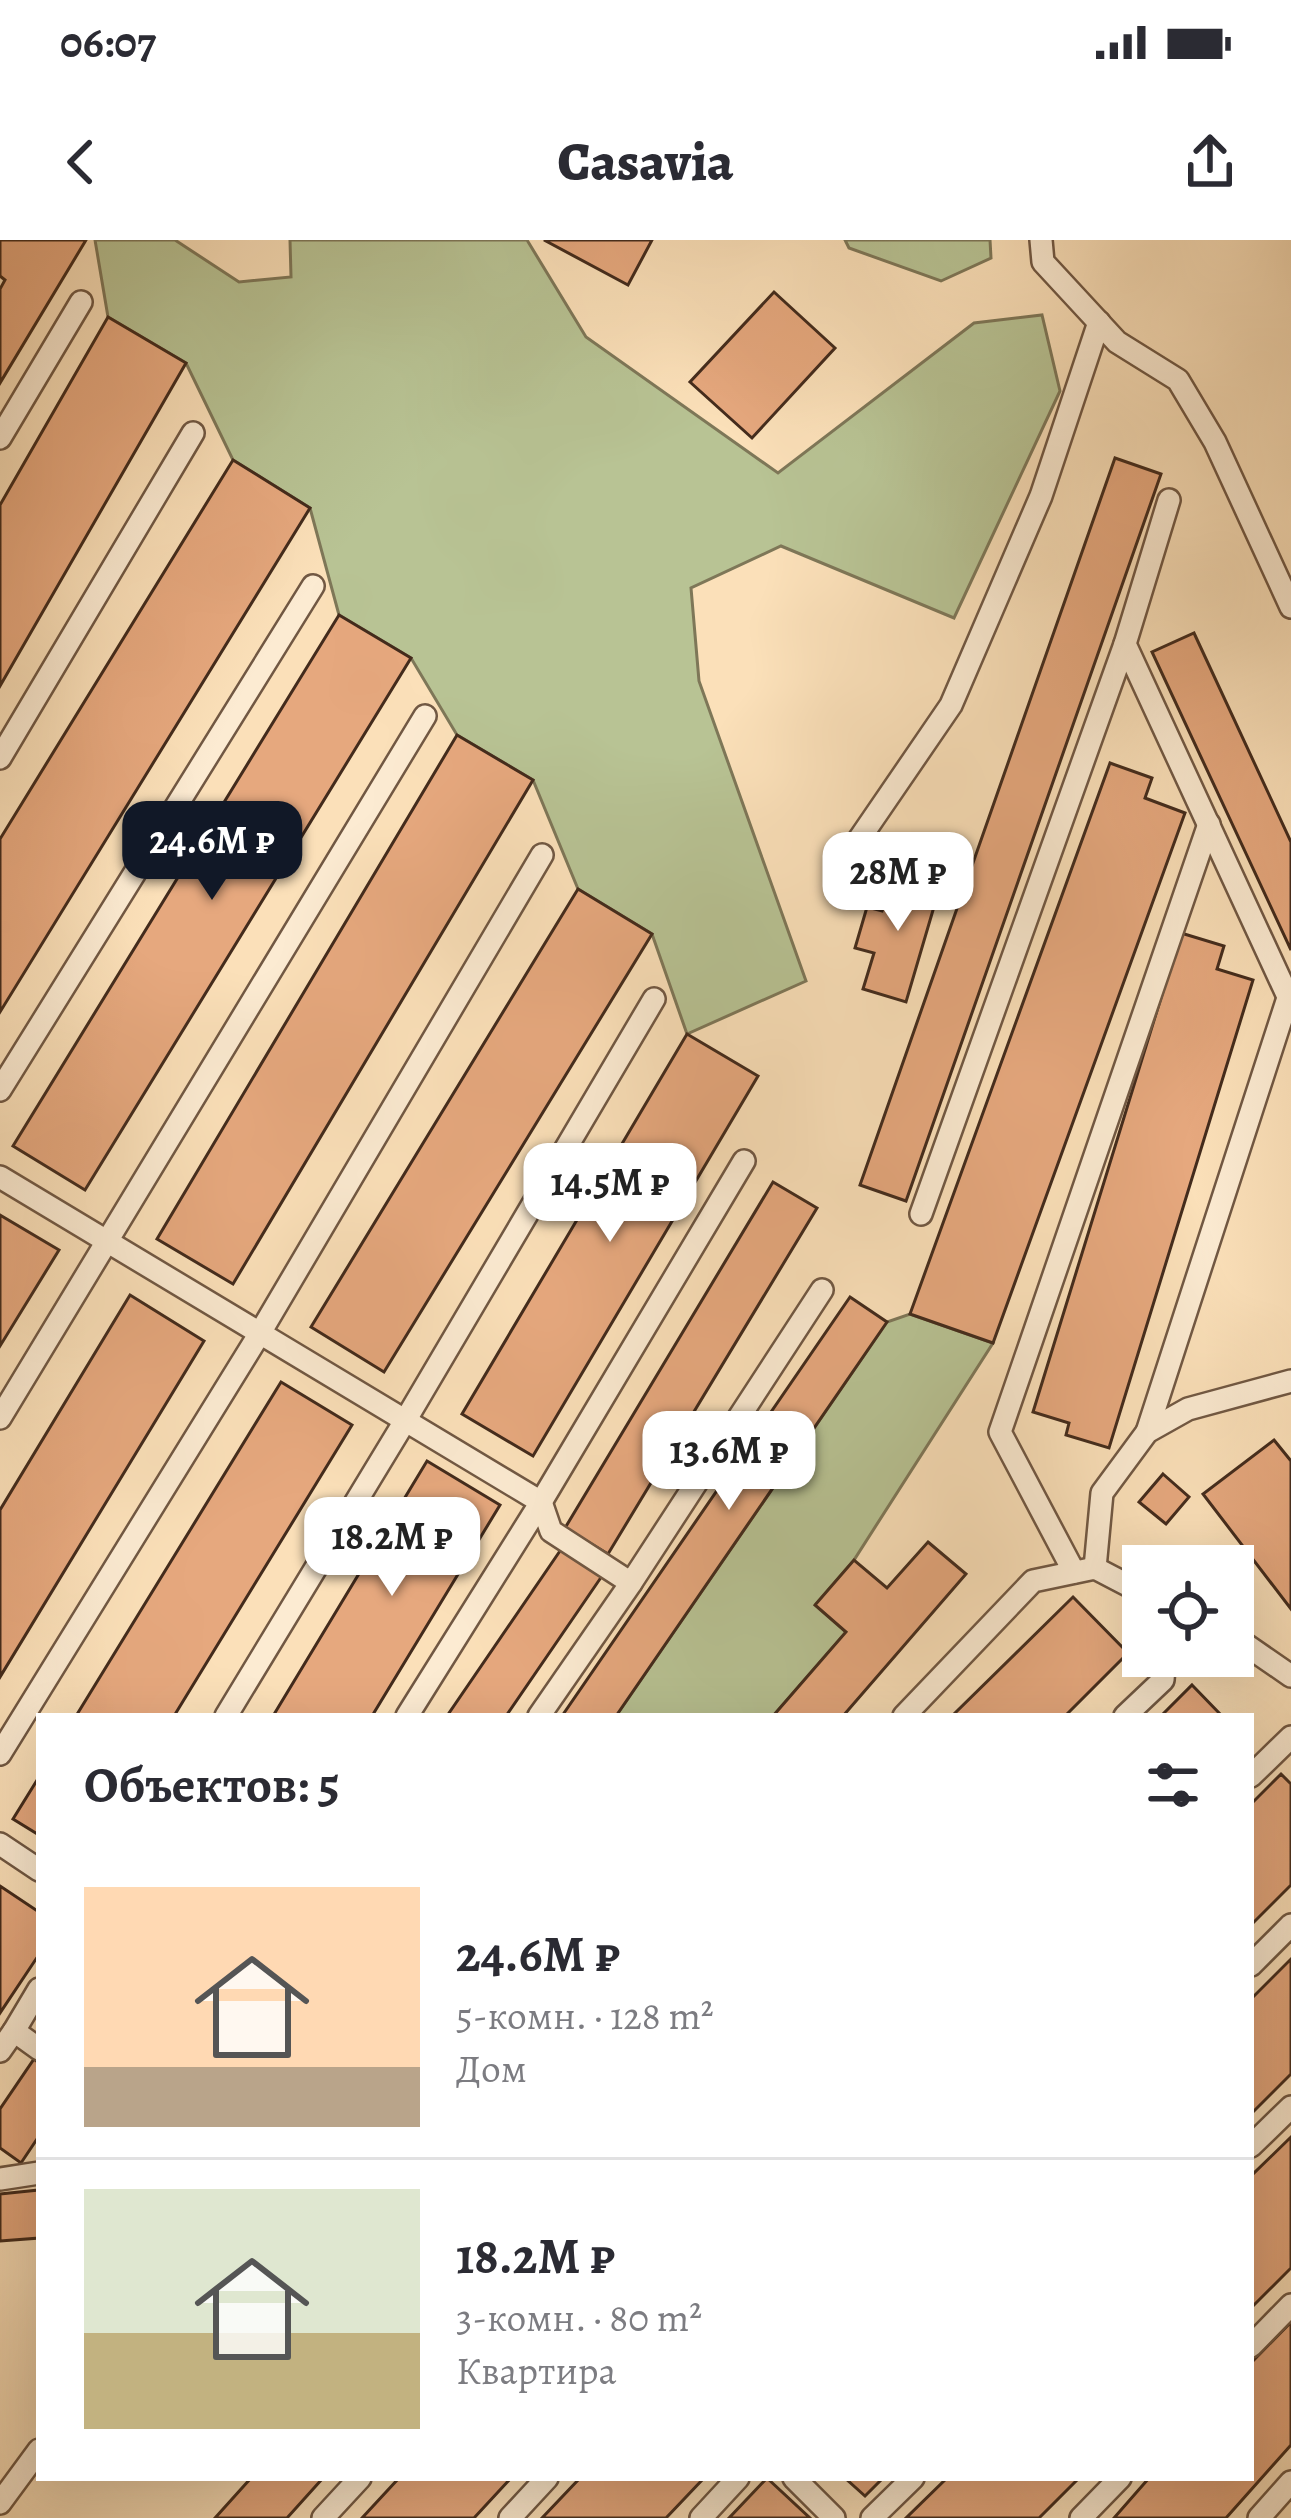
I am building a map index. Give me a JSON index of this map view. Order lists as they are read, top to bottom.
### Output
{
  "page": {
    "status": "06:07",
    "header": "Casavia",
    "price": [
      "24.6M ₽",
      "28M ₽",
      "14.5M ₽",
      "13.6M ₽",
      "18.2M ₽"
    ],
    "heading": "Объектов: 5",
    "list": [
      {
        "name": "24.6M ₽",
        "note": "5-комн. · 128 m² · Дом"
      },
      {
        "name": "18.2M ₽",
        "note": "3-комн. · 80 m² · Квартира"
      }
    ]
  }
}
